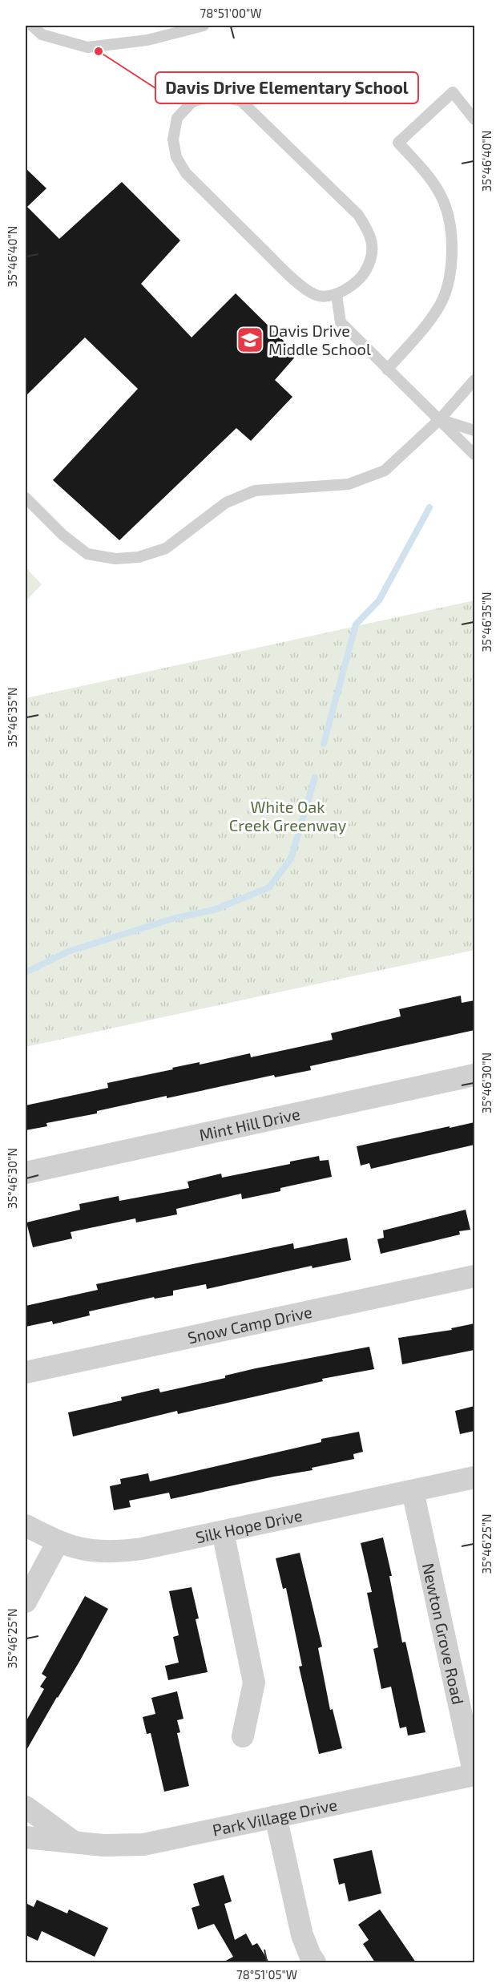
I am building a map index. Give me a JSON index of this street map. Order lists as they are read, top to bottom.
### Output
{
  "streets": {
    "street": [
      "Mint Hill Drive",
      "Snow Camp Drive",
      "Silk Hope Drive",
      "Newton Grove Road",
      "Park Village Drive"
    ]
  },
  "crossings": [
    ["Silk Hope Drive", "Newton Grove Road"],
    ["Newton Grove Road", "Park Village Drive"]
  ],
  "parks": ["White Oak Creek Greenway"],
  "places": {
    "other": ["Davis Drive Elementary School"],
    "school or university": ["Davis Drive Middle School"]
  },
  "coordinates": [
    "78°51'00\"W",
    "35°46'40\"N",
    "35°46'35\"N",
    "35°46'30\"N",
    "35°46'25\"N",
    "78°51'05\"W"
  ]
}
